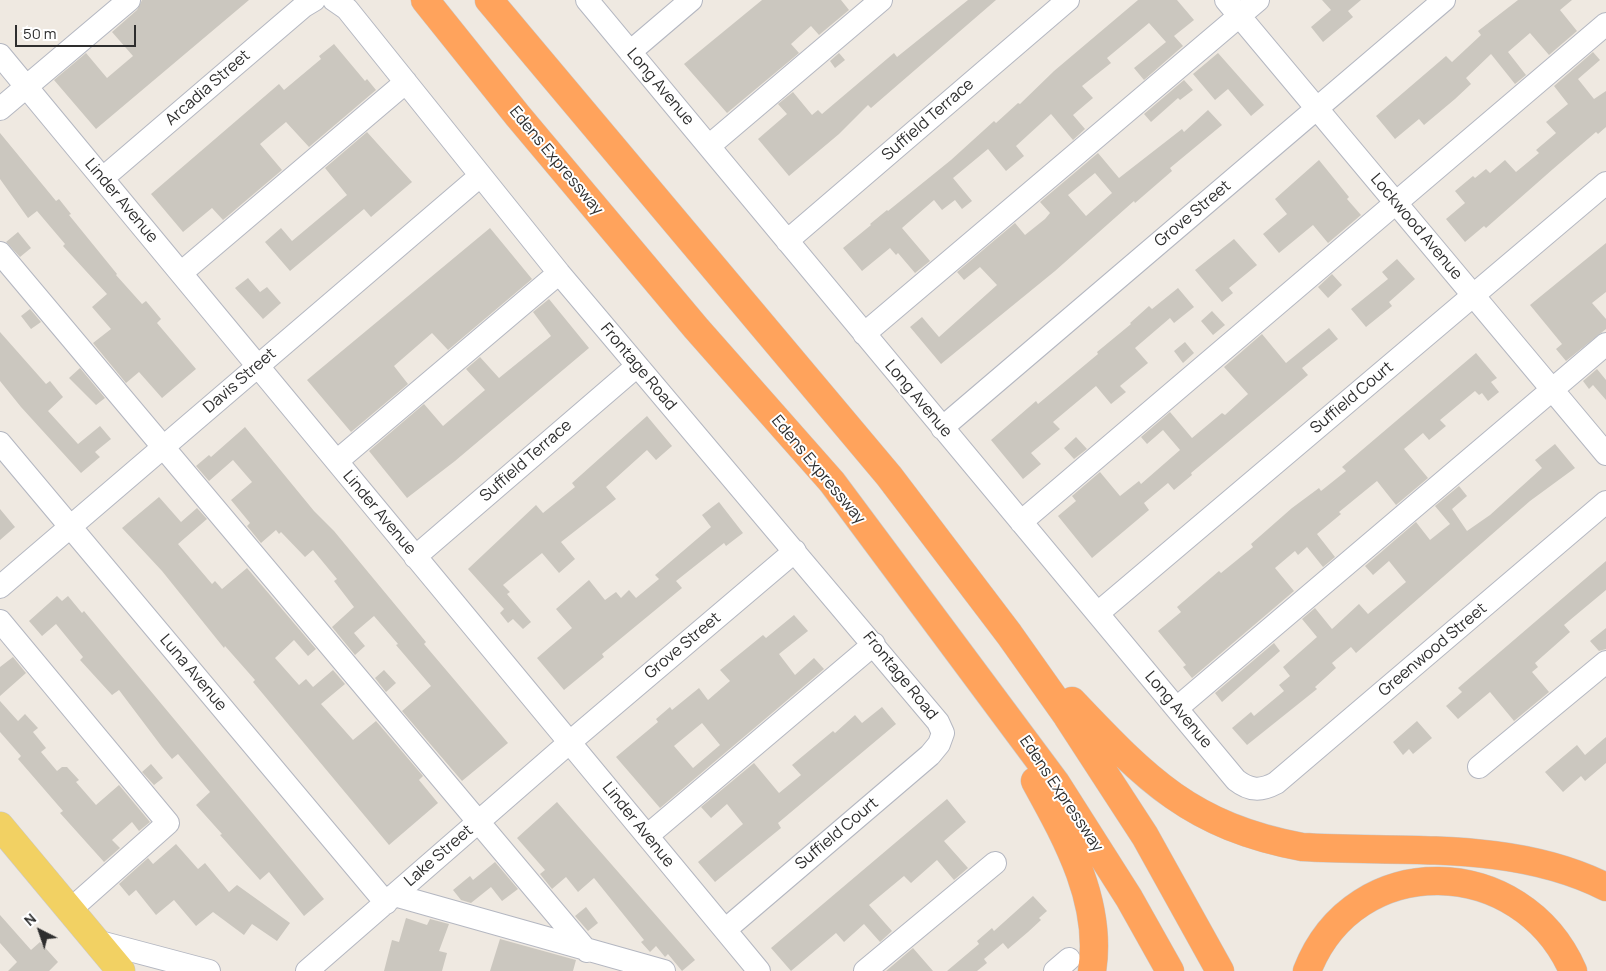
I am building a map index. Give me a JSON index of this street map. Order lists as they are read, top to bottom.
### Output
{
  "streets": {
    "highway": ["Edens Expressway"],
    "street": [
      "Long Avenue",
      "Arcadia Street",
      "Suffield Terrace",
      "Linder Avenue",
      "Grove Street",
      "Lockwood Avenue",
      "Frontage Road",
      "Davis Street",
      "Suffield Court",
      "Greenwood Street",
      "Luna Avenue",
      "Lake Street"
    ]
  },
  "crossings": [
    ["Long Avenue", "Suffield Terrace"],
    ["Long Avenue", "Grove Street"],
    ["Long Avenue", "Suffield Court"],
    ["Long Avenue", "Greenwood Street"],
    ["Arcadia Street", "Linder Avenue"],
    ["Suffield Terrace", "Linder Avenue"],
    ["Suffield Terrace", "Frontage Road"],
    ["Linder Avenue", "Grove Street"],
    ["Linder Avenue", "Davis Street"],
    ["Linder Avenue", "Suffield Court"],
    ["Linder Avenue", "Lake Street"],
    ["Grove Street", "Lockwood Avenue"],
    ["Grove Street", "Frontage Road"],
    ["Grove Street", "Lake Street"],
    ["Lockwood Avenue", "Suffield Court"],
    ["Frontage Road", "Davis Street"],
    ["Frontage Road", "Suffield Court"],
    ["Davis Street", "Luna Avenue"],
    ["Luna Avenue", "Lake Street"]
  ],
  "scale_bar": "50 m",
  "north": "top left"
}
